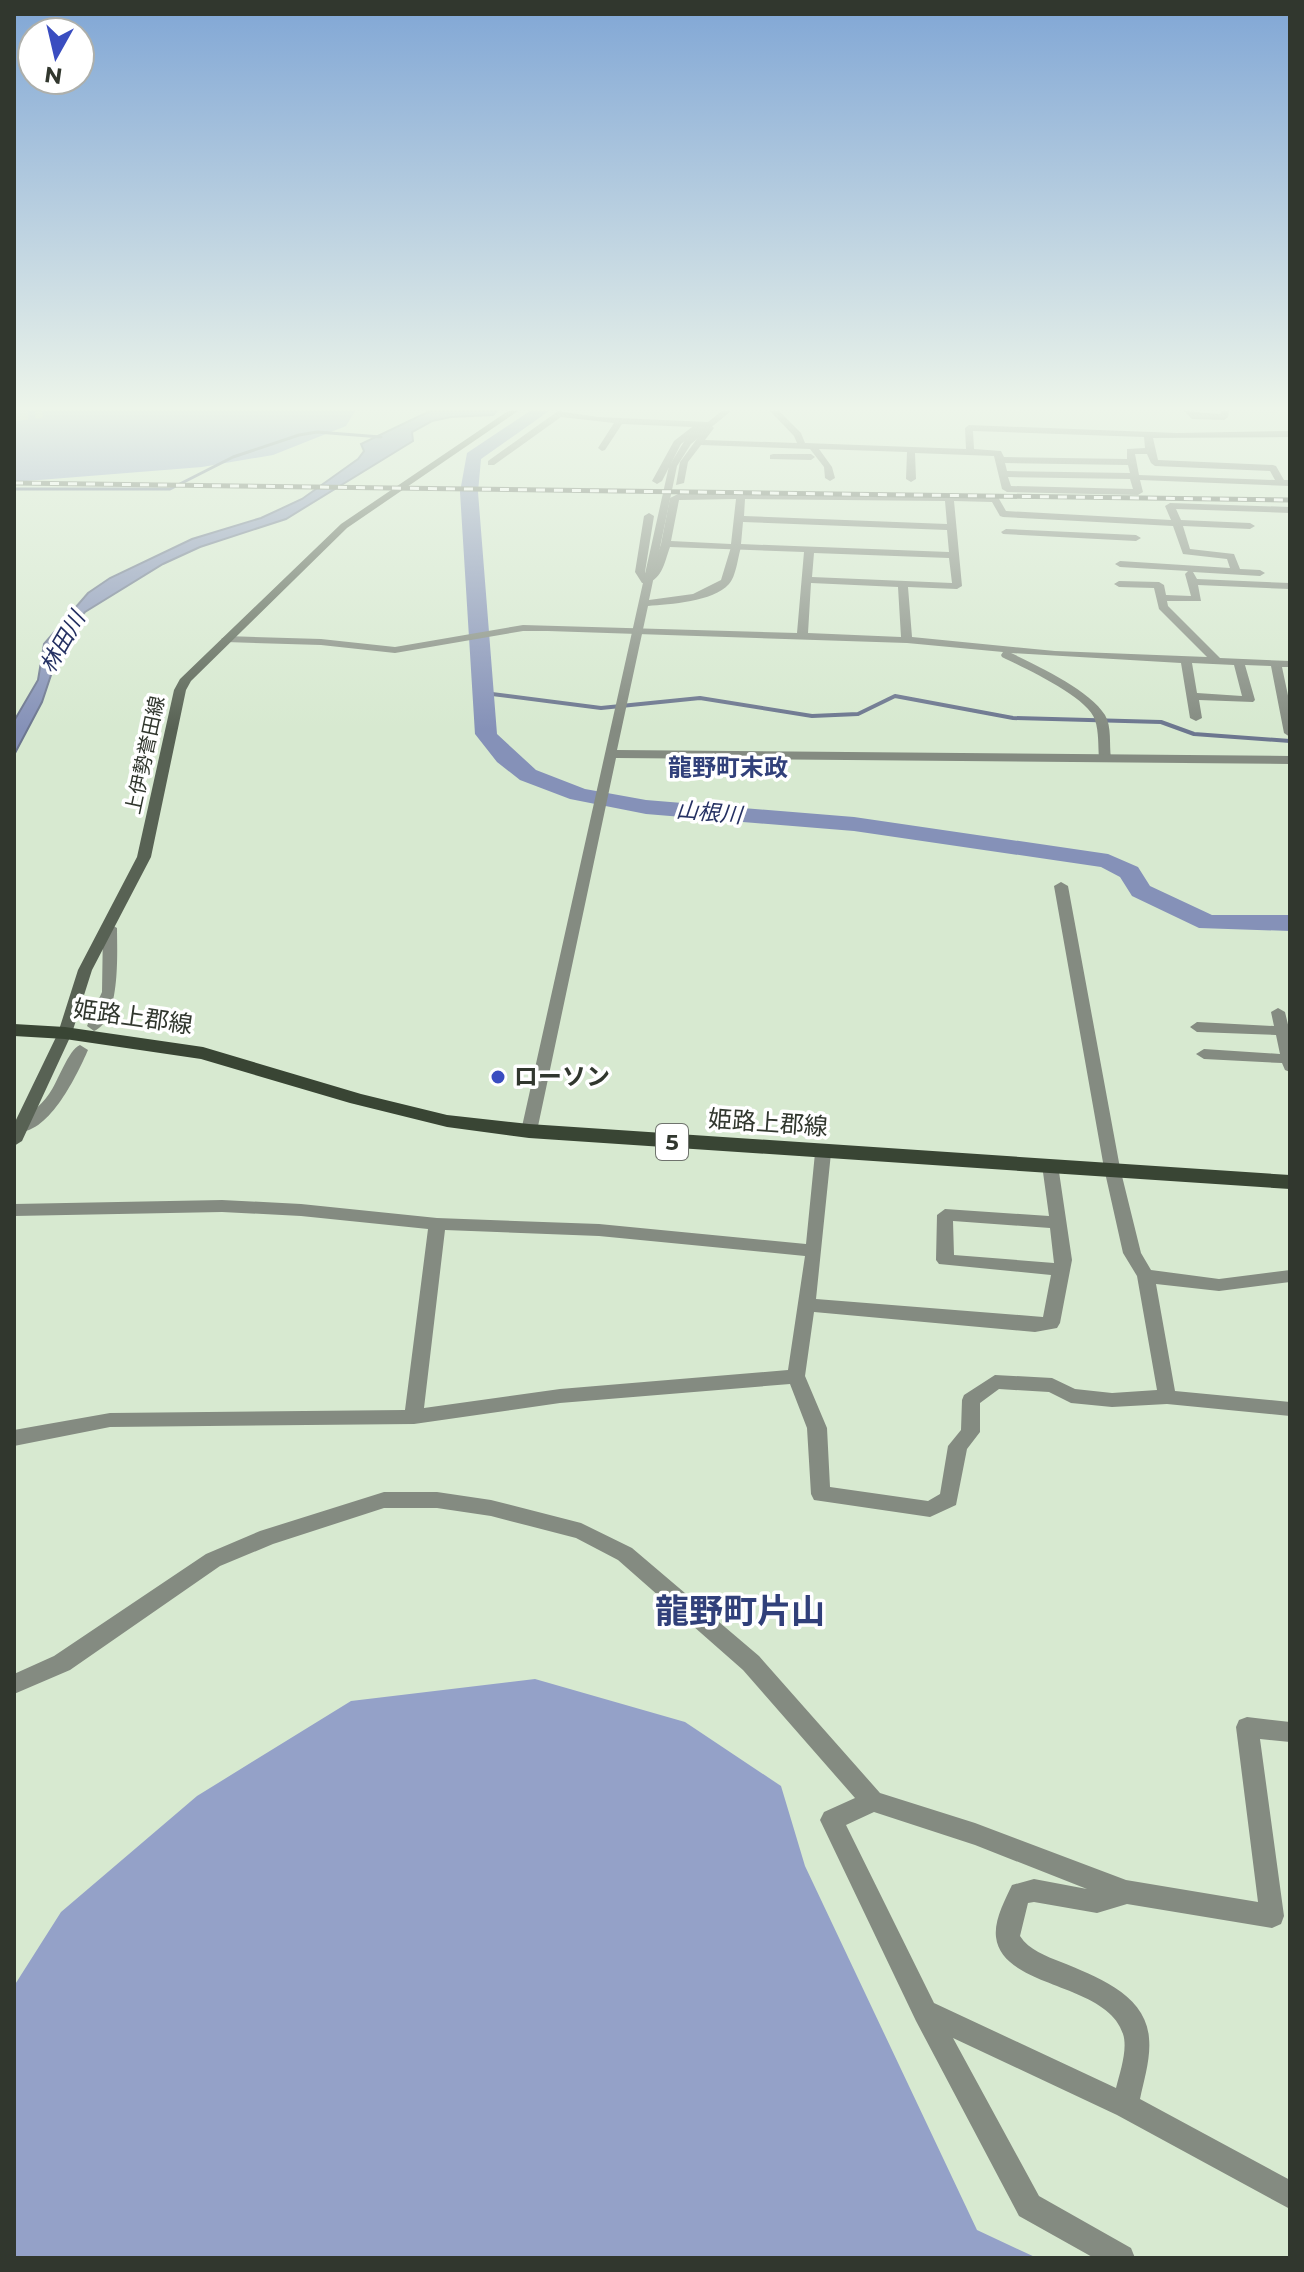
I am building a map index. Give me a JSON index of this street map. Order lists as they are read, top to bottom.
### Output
{
  "streets": {
    "main road": ["上伊勢誉田線", "姫路上郡線", "5"]
  },
  "crossings": [
    ["上伊勢誉田線", "姫路上郡線"]
  ],
  "districts": ["龍野町末政", "龍野町片山"],
  "water": ["林田川", "山根川"],
  "places": ["ローソン"],
  "north": "bottom"
}
